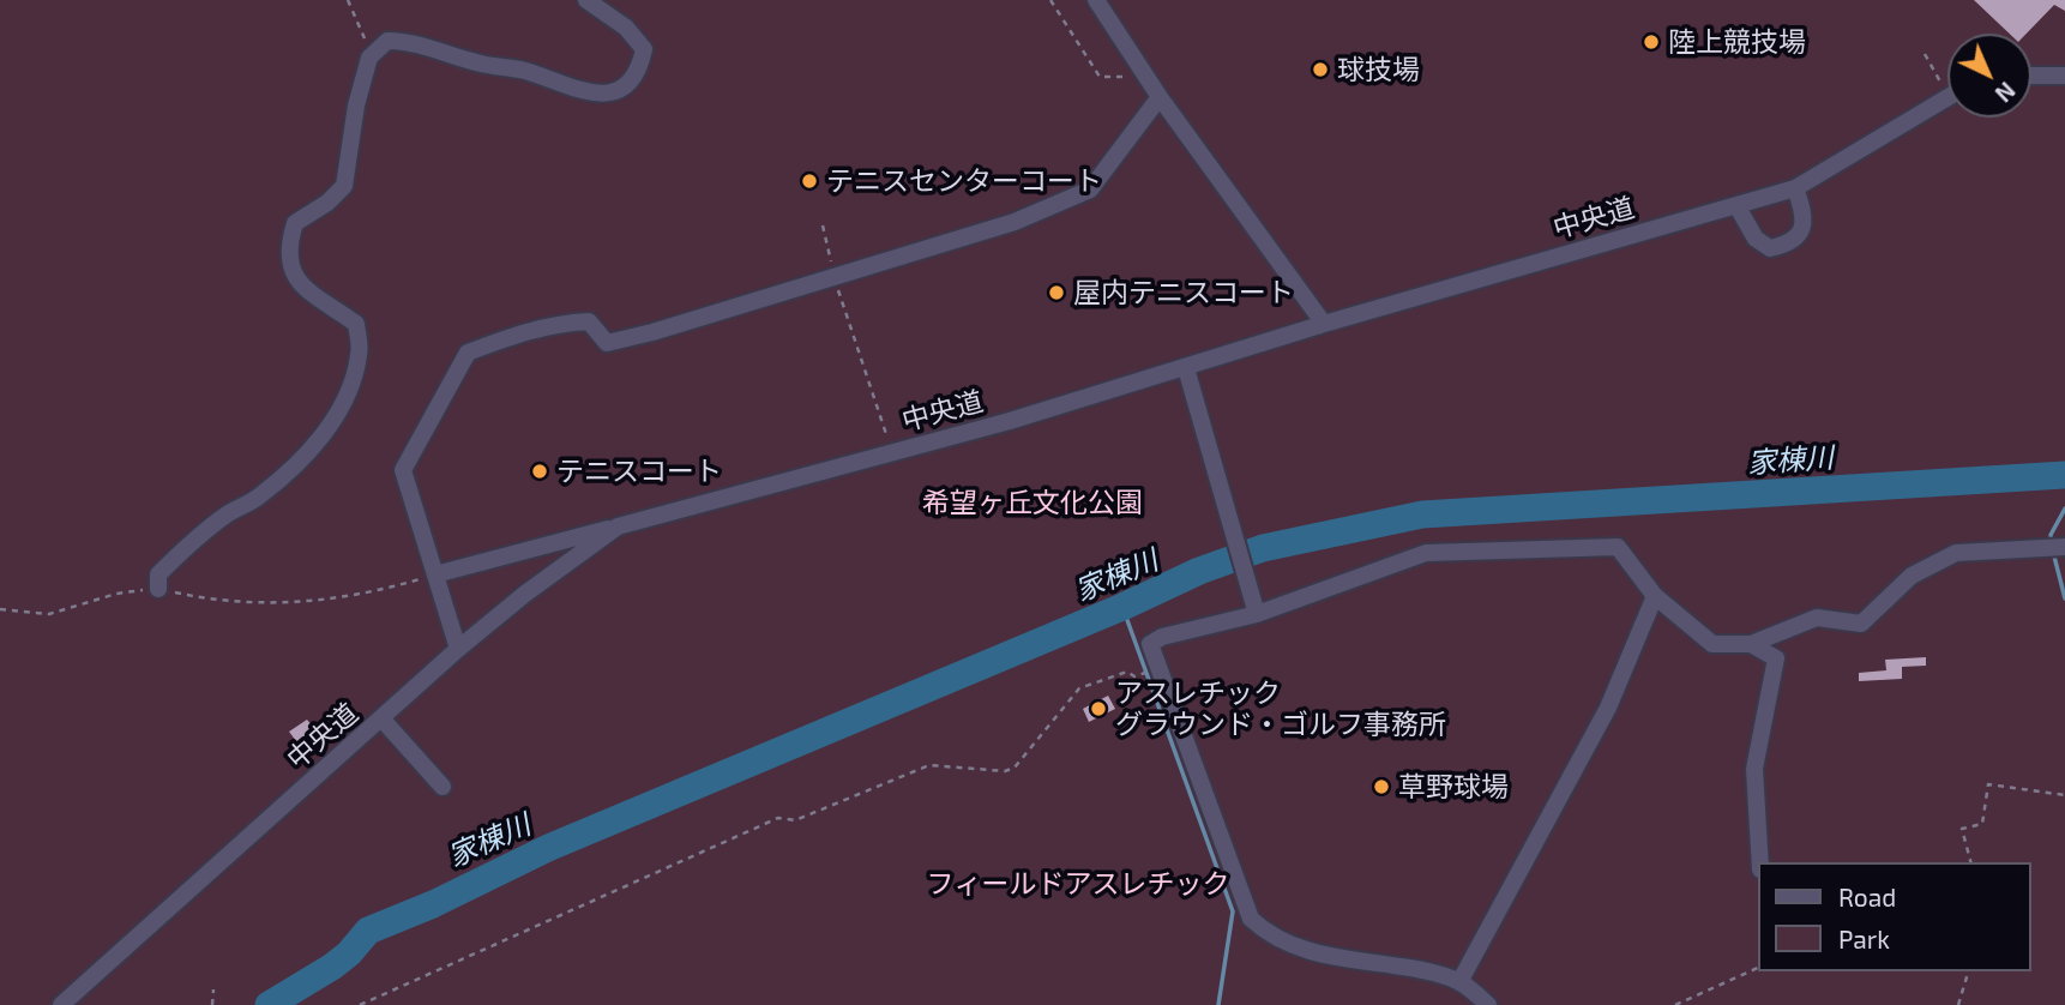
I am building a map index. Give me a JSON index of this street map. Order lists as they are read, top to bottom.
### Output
{
  "streets": {
    "lane": ["中央道"]
  },
  "water": ["家棟川"],
  "parks": ["希望ヶ丘文化公園", "フィールドアスレチック"],
  "places": [
    "陸上競技場",
    "球技場",
    "テニスセンターコート",
    "屋内テニスコート",
    "テニスコート",
    "アスレチック グラウンド・ゴルフ事務所",
    "草野球場"
  ],
  "legend": ["Road", "Park"],
  "north": "bottom right"
}
